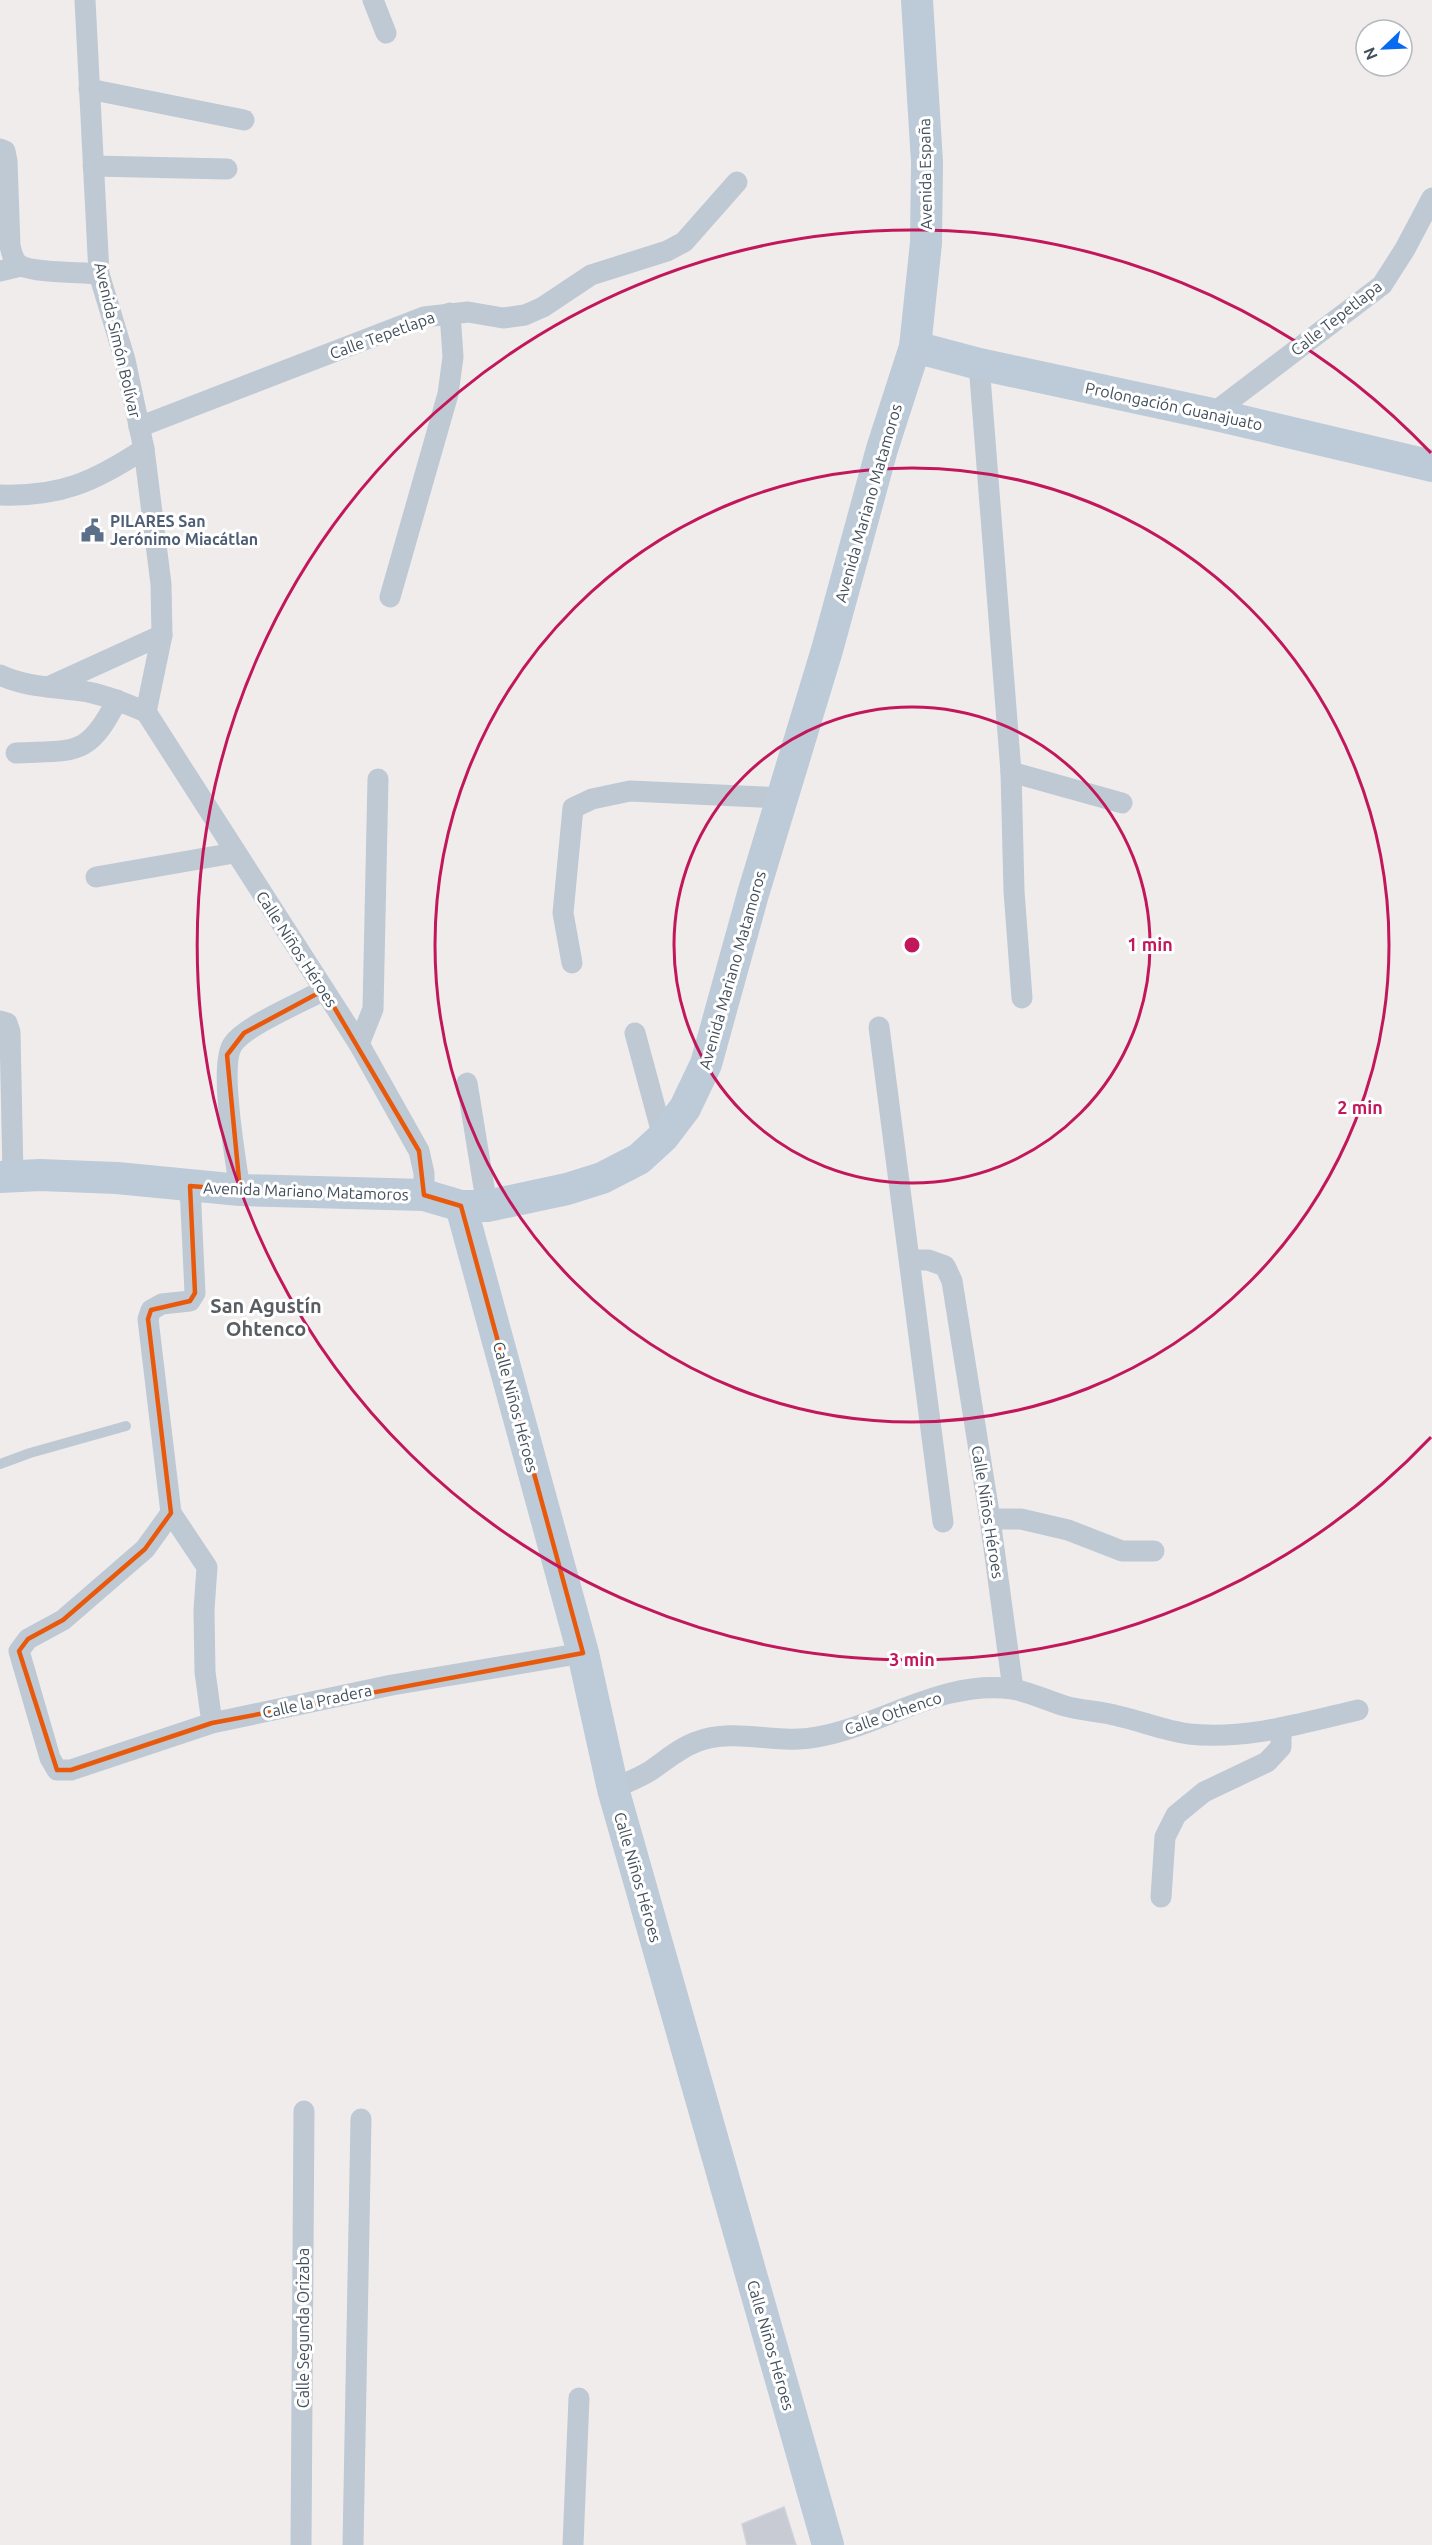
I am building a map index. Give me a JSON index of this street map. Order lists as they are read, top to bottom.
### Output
{
  "streets": {
    "street": [
      "Avenida España",
      "Calle Tepetlapa",
      "Avenida Simón Bolívar",
      "Prolongación Guanajuato",
      "Avenida Mariano Matamoros",
      "Calle Niños Héroes",
      "Calle la Pradera",
      "Calle Othenco",
      "Calle Segunda Orizaba"
    ]
  },
  "crossings": [
    ["Avenida España", "Prolongación Guanajuato"],
    ["Avenida España", "Avenida Mariano Matamoros"],
    ["Calle Tepetlapa", "Avenida Simón Bolívar"],
    ["Calle Tepetlapa", "Prolongación Guanajuato"],
    ["Avenida Simón Bolívar", "Calle Niños Héroes"],
    ["Prolongación Guanajuato", "Avenida Mariano Matamoros"],
    ["Avenida Mariano Matamoros", "Calle Niños Héroes"],
    ["Calle Niños Héroes", "Calle la Pradera"],
    ["Calle Niños Héroes", "Calle Othenco"]
  ],
  "districts": ["San Agustín Ohtenco"],
  "places": {
    "public building": ["PILARES San Jerónimo Miacátlan"]
  },
  "north": "bottom left",
  "rings": ["1 min", "2 min", "3 min"]
}
